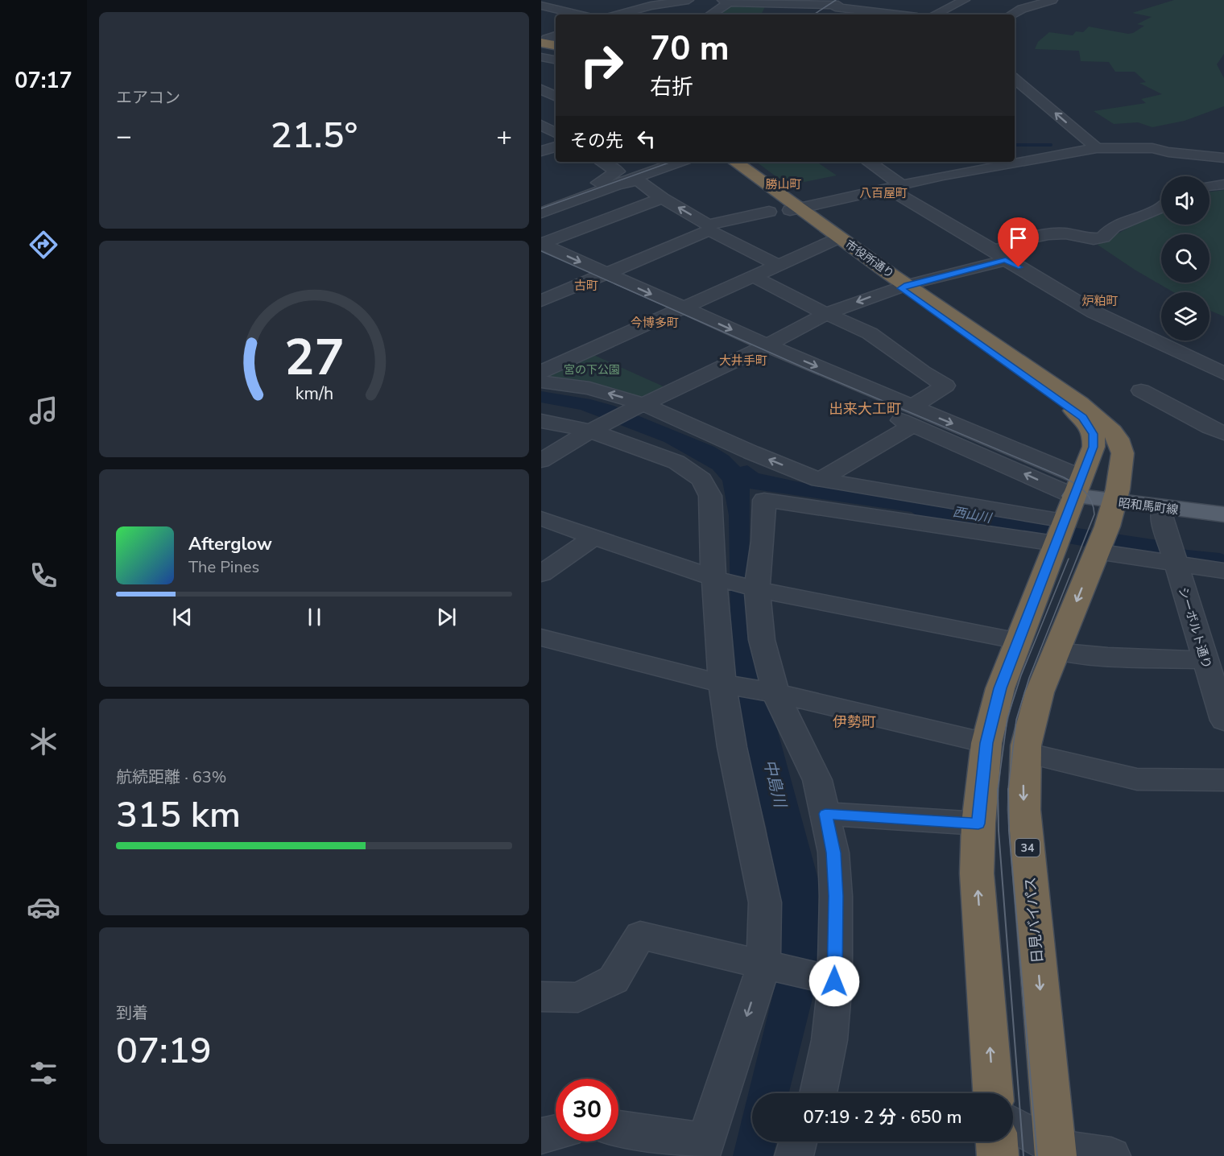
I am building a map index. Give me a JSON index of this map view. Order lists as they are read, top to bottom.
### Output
{
  "streets": {
    "highway": ["市役所通り", "34", "日見バイパス"],
    "main road": ["昭和馬町線"],
    "street": ["シーボルト通り"]
  },
  "crossings": [
    ["市役所通り", "昭和馬町線"],
    ["市役所通り", "34"],
    ["市役所通り", "日見バイパス"],
    ["昭和馬町線", "シーボルト通り"],
    ["昭和馬町線", "34"],
    ["昭和馬町線", "日見バイパス"]
  ],
  "districts": [
    "勝山町",
    "八百屋町",
    "古町",
    "炉粕町",
    "今博多町",
    "大井手町",
    "出来大工町",
    "伊勢町"
  ],
  "water": ["西山川", "中島川"],
  "parks": ["宮の下公園"],
  "page": {
    "tabs": "07:17",
    "tile": [
      "エアコン",
      ["航続距離 · 63%", "315 km"],
      ["到着", "07:19"]
    ],
    "turn": ["70 m", "右折"],
    "heat": ["−", "21.5°", "+"],
    "then": "その先",
    "song": ["Afterglow", "The Pines"],
    "limit": "30",
    "trip": "07:19 · 2 分 · 650 m",
    "gauge": ["27", "km/h"]
  }
}
